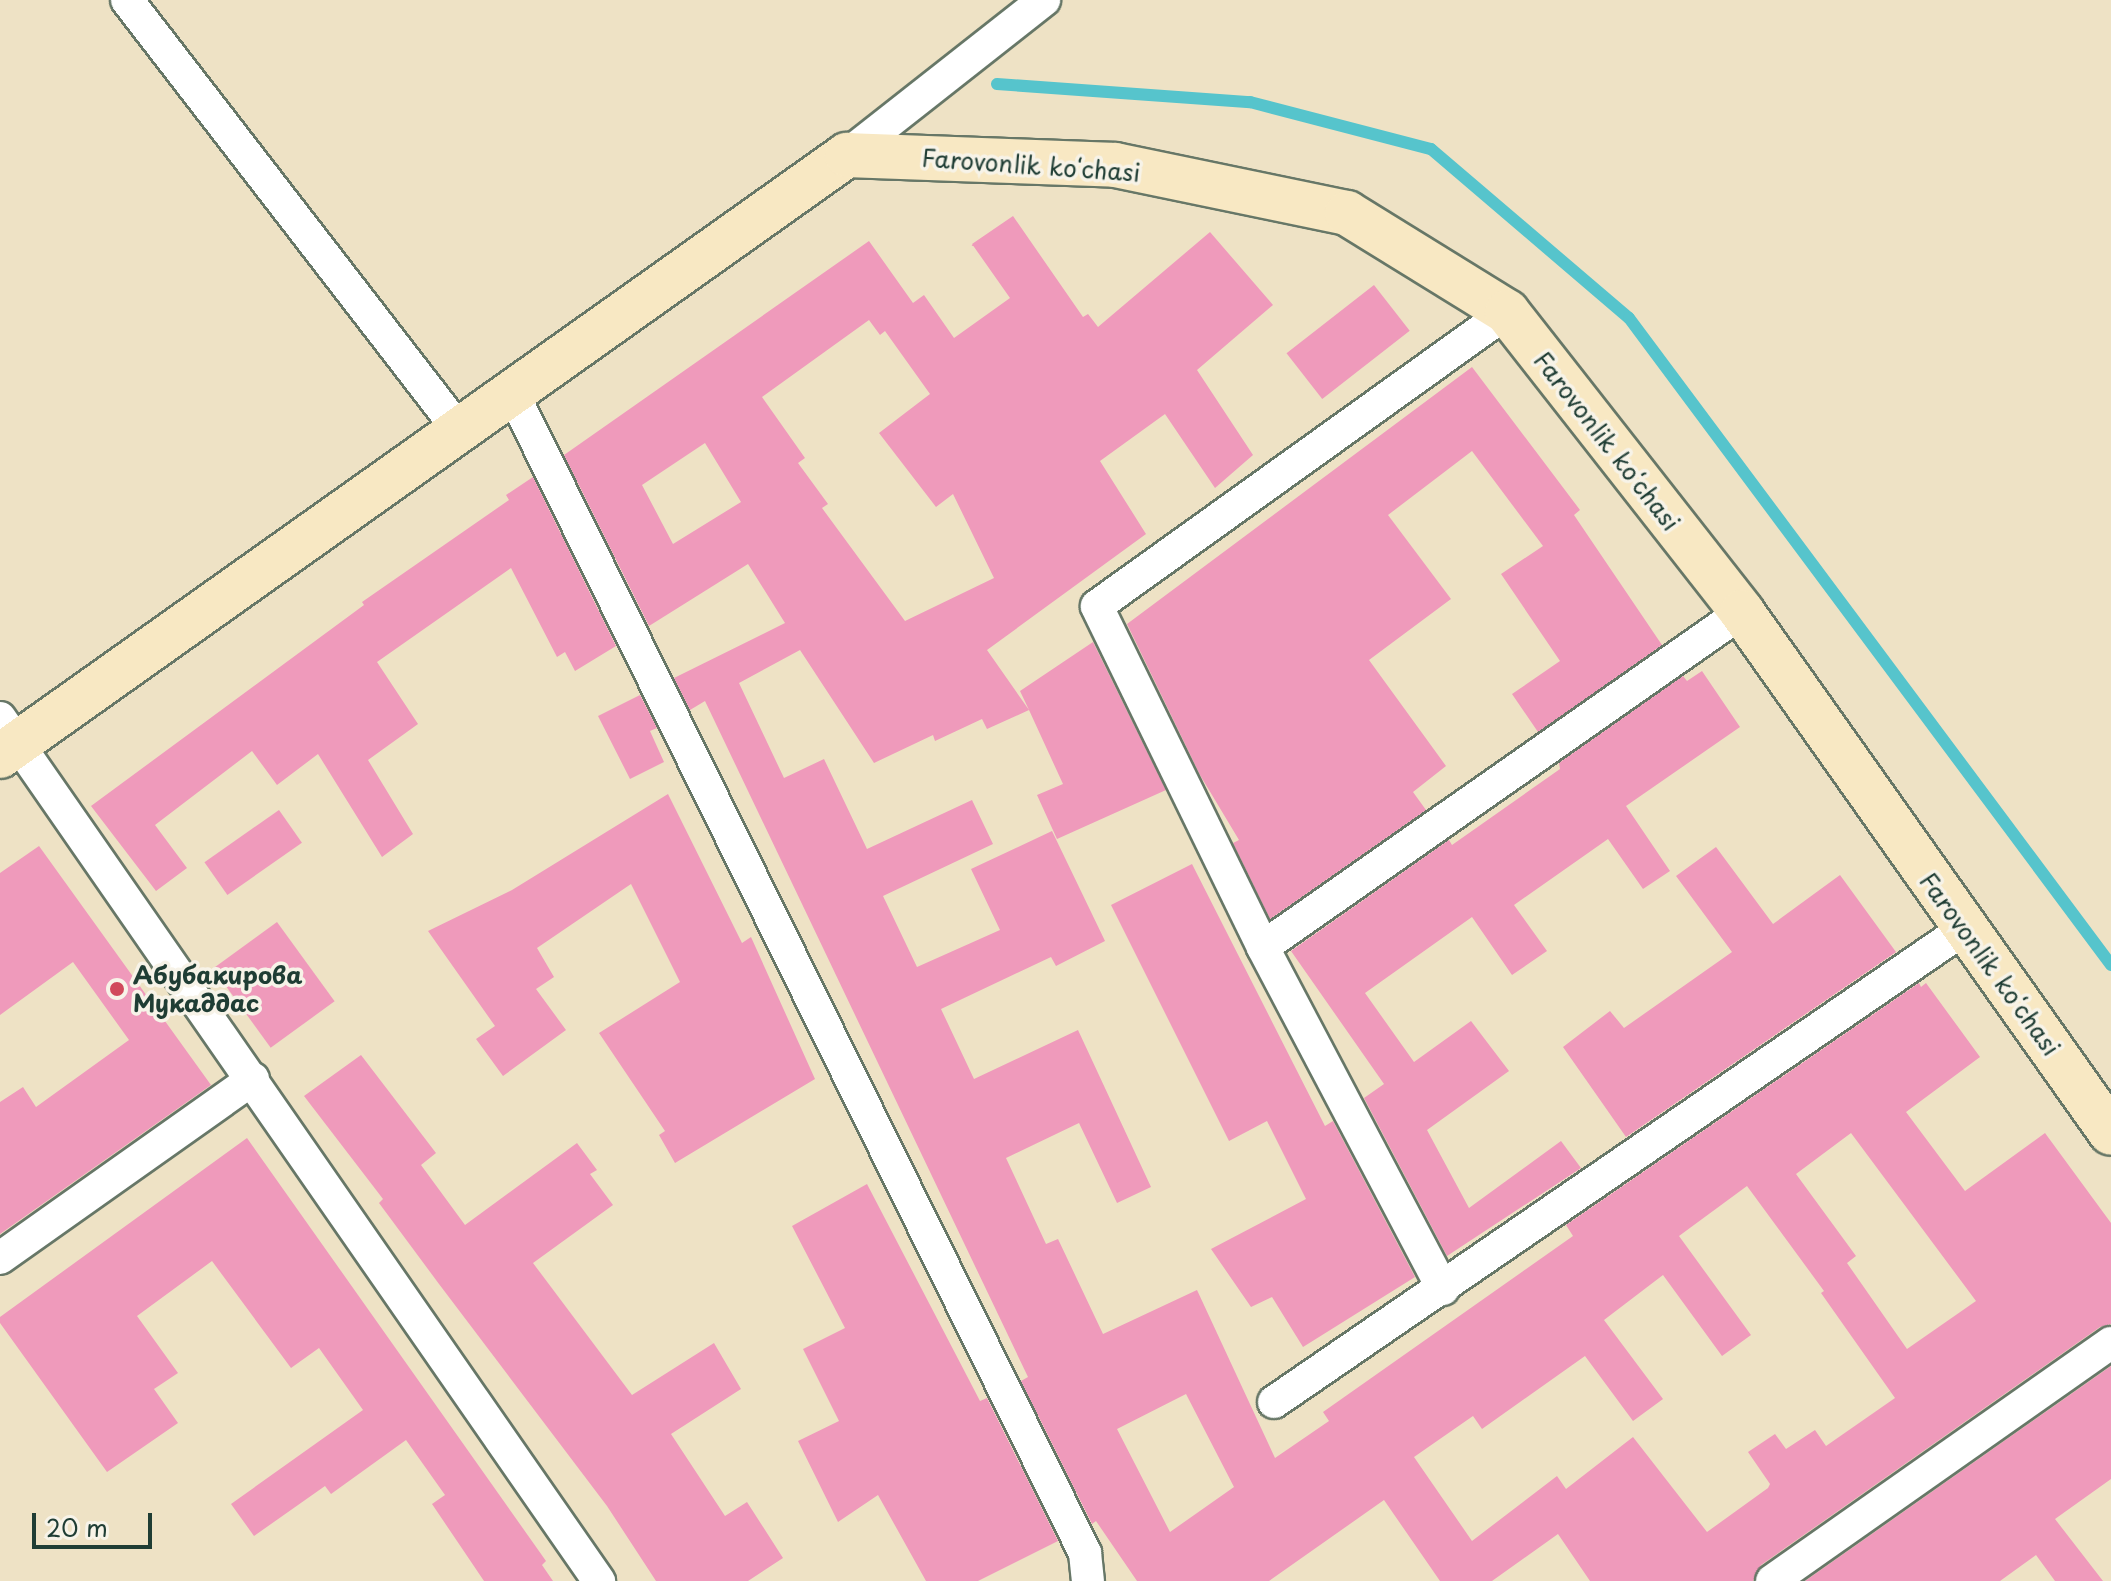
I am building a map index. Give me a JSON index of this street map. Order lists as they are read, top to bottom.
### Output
{
  "streets": {
    "street": ["Farovonlik koʻchasi"]
  },
  "places": ["Абубакирова Мукаддас"],
  "scale_bar": "20 m"
}
